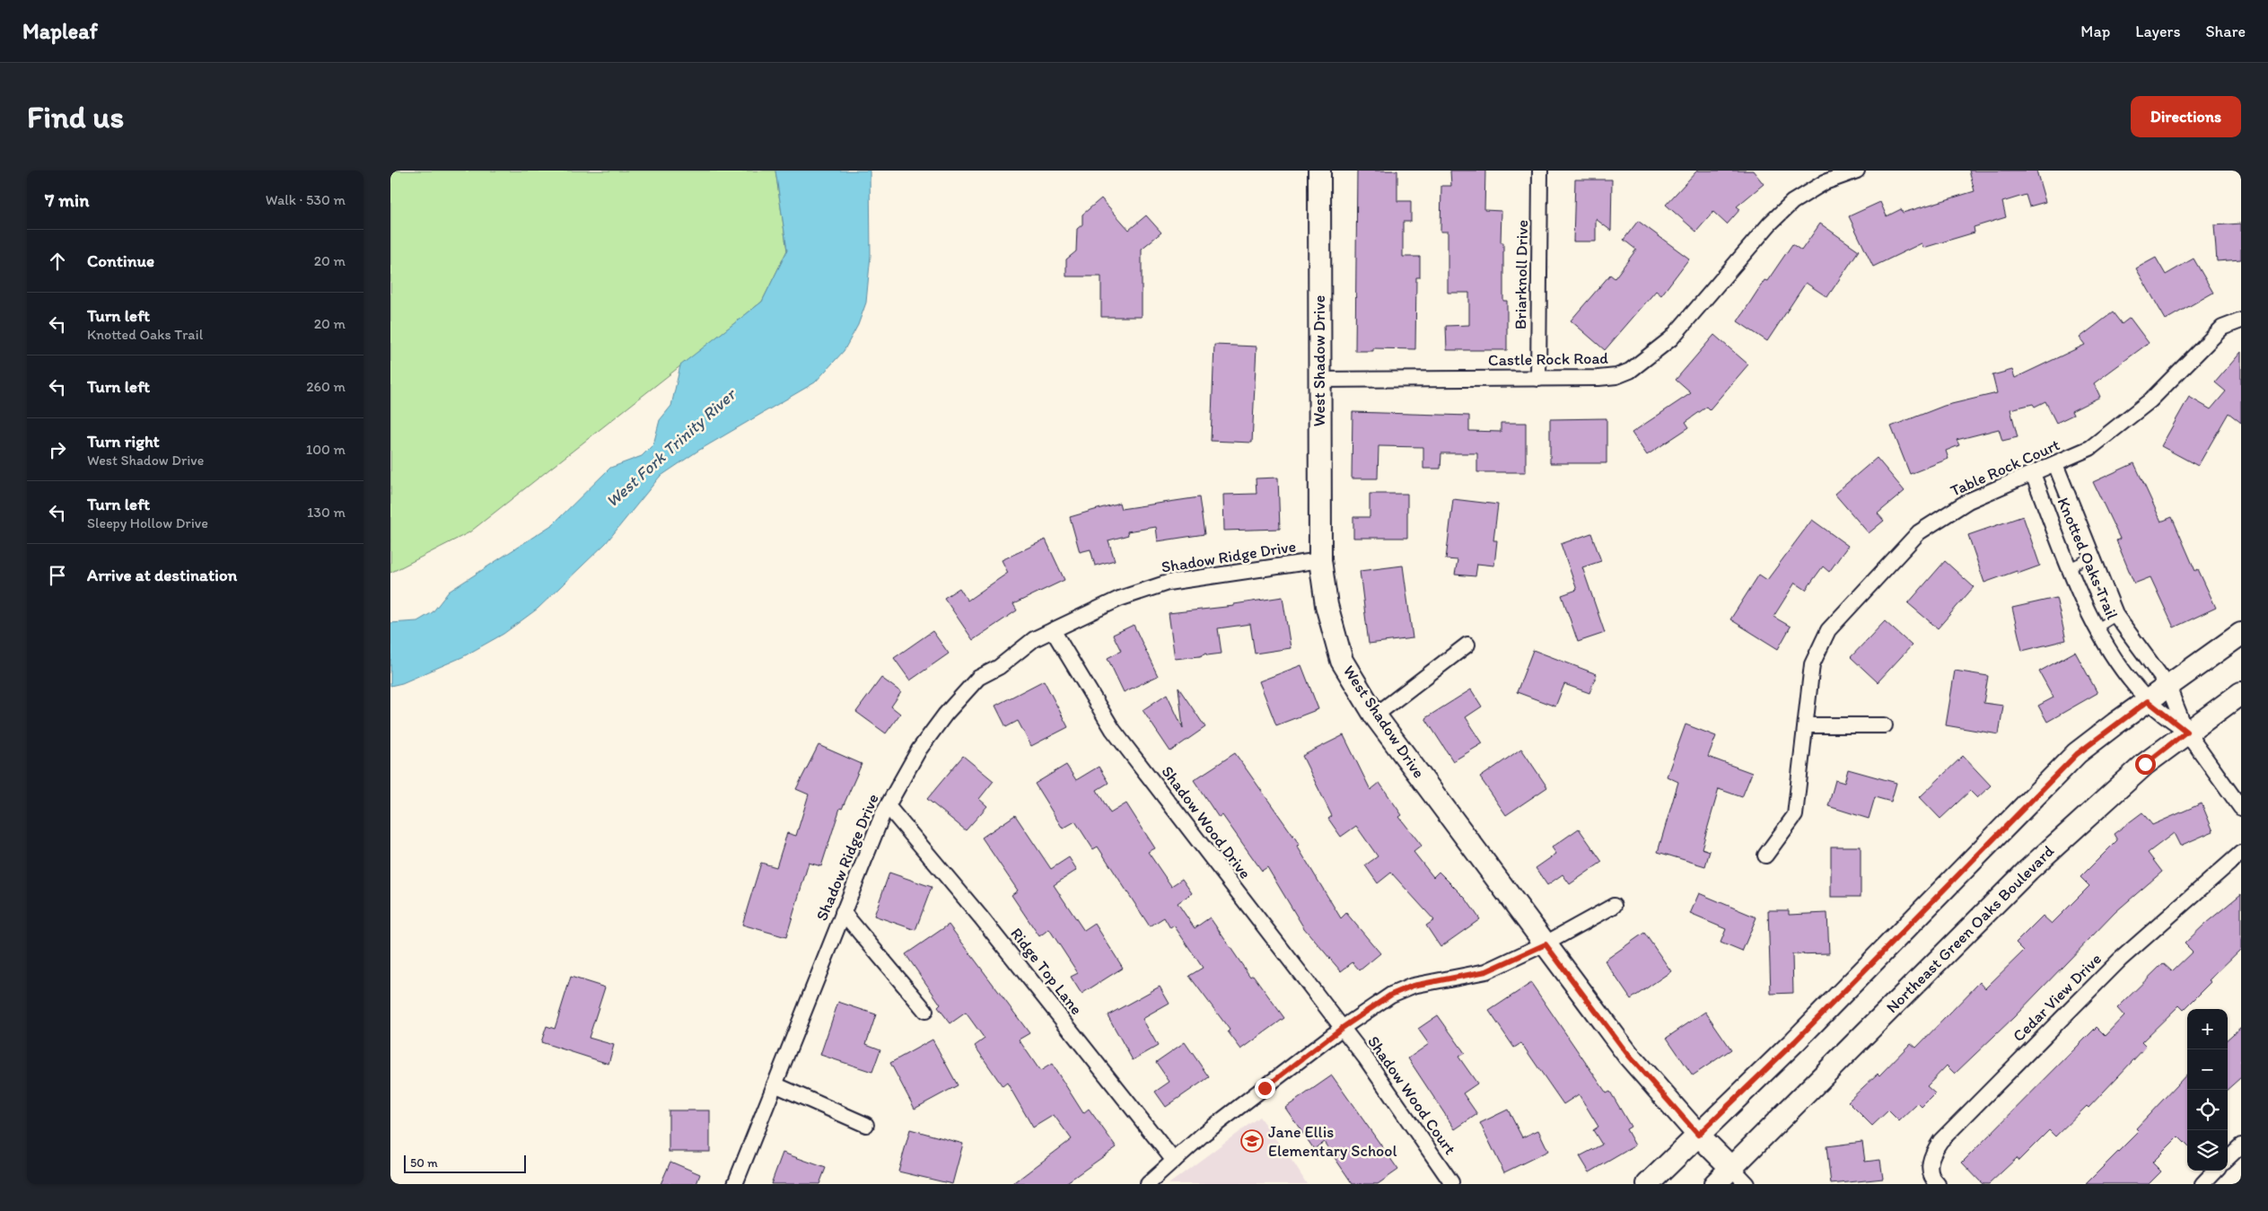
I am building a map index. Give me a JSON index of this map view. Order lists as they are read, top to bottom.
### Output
{
  "streets": {
    "main road": ["West Shadow Drive", "Northeast Green Oaks Boulevard"],
    "street": [
      "Briarknoll Drive",
      "Castle Rock Road",
      "Table Rock Court",
      "Shadow Ridge Drive",
      "Knotted Oaks Trail",
      "Shadow Wood Drive",
      "Ridge Top Lane",
      "Cedar View Drive",
      "Shadow Wood Court"
    ]
  },
  "crossings": [
    ["Briarknoll Drive", "Castle Rock Road"],
    ["Castle Rock Road", "West Shadow Drive"],
    ["West Shadow Drive", "Shadow Ridge Drive"],
    ["West Shadow Drive", "Northeast Green Oaks Boulevard"],
    ["Table Rock Court", "Knotted Oaks Trail"],
    ["Shadow Ridge Drive", "Shadow Wood Drive"],
    ["Shadow Ridge Drive", "Ridge Top Lane"],
    ["Knotted Oaks Trail", "Northeast Green Oaks Boulevard"],
    ["Shadow Wood Drive", "Shadow Wood Court"]
  ],
  "water": ["West Fork Trinity River"],
  "places": {
    "school or university": ["Jane Ellis Elementary School"]
  },
  "scale_bar": "50 m",
  "page": {
    "header": "Mapleaf",
    "nav": ["Map", "Layers", "Share"],
    "buttons": "Directions",
    "title": "Find us",
    "heading": ["7 min", "Walk · 530 m"],
    "list": [
      ["Continue", "20 m"],
      ["Turn left", "Knotted Oaks Trail", "20 m"],
      ["Turn left", "260 m"],
      ["Turn right", "West Shadow Drive", "100 m"],
      ["Turn left", "Sleepy Hollow Drive", "130 m"],
      "Arrive at destination"
    ],
    "map_buttons": ["+", "−"],
    "scale": "50 m"
  }
}
